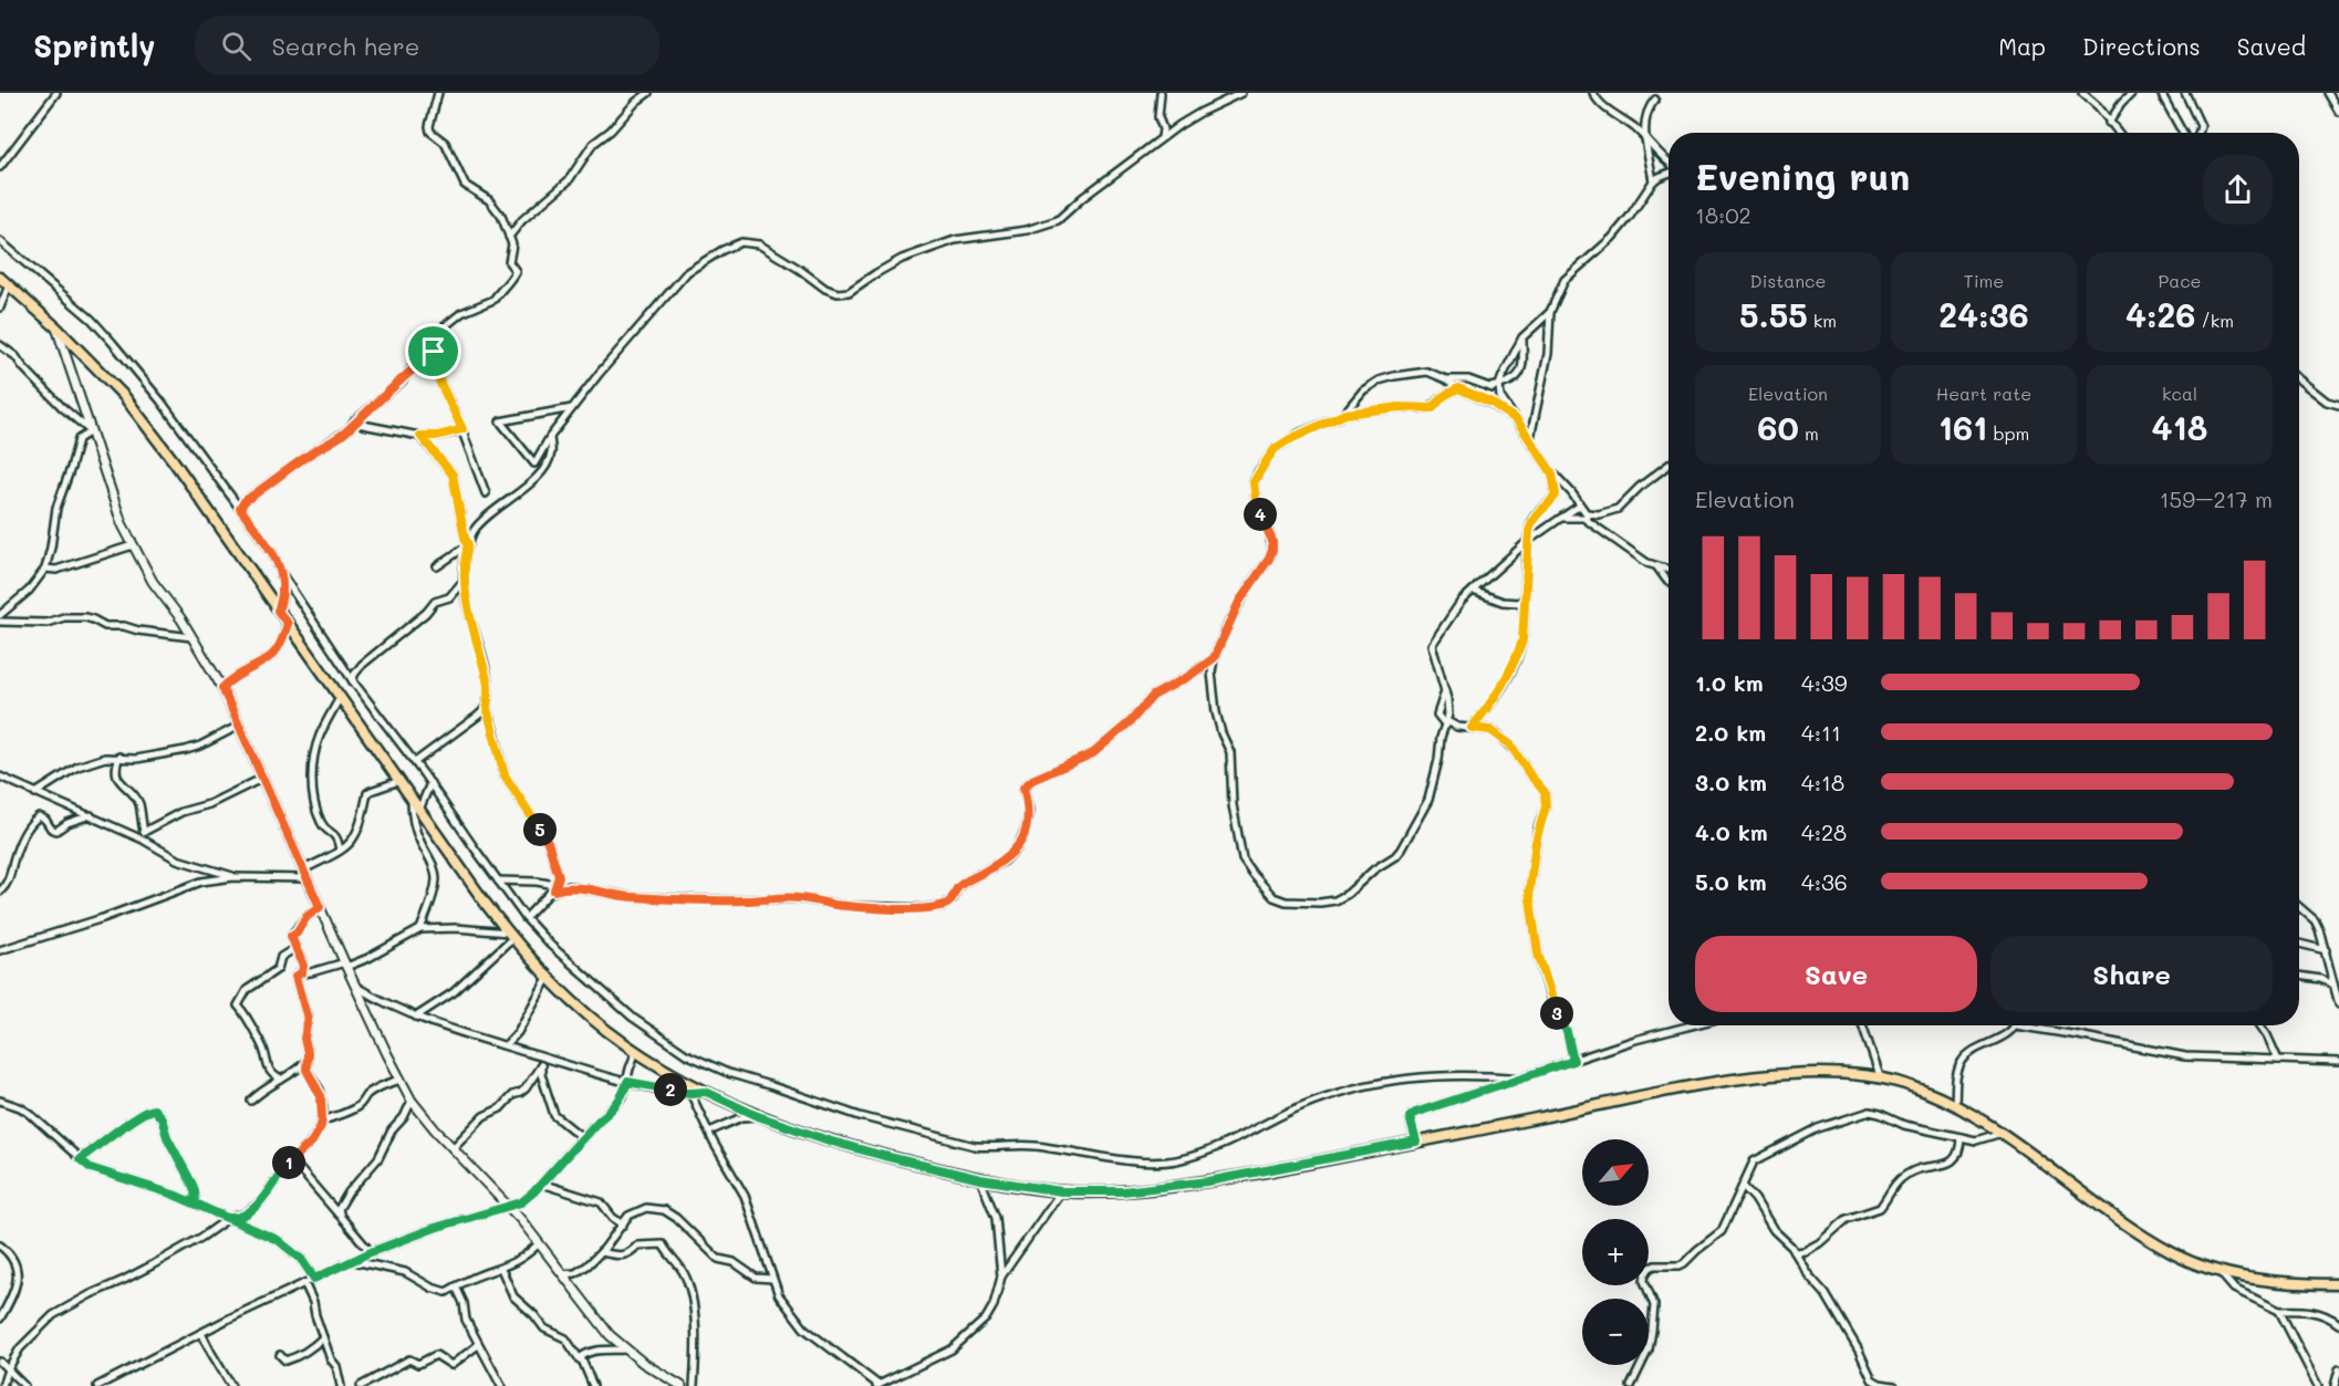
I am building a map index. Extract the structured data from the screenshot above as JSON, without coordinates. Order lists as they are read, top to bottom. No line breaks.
{"north":"top right","page":{"header":"Sprintly","search":"Search here","nav":["Map","Directions","Saved"],"heading":["Evening run","18:02"],"stats":[["Distance","5.55 km"],["Time","24:36"],["Pace","4:26 /km"],["Elevation","60 m"],["Heart rate","161 bpm"],["kcal","418"]],"chart":["Elevation","159–217 m"],"pins":["4","5","3","2","1"],"list":[{"name":"1.0 km","note":"4:39"},{"name":"2.0 km","note":"4:11"},{"name":"3.0 km","note":"4:18"},{"name":"4.0 km","note":"4:28"},{"name":"5.0 km","note":"4:36"}],"buttons":["Save","Share"],"map_buttons":["+","−"]}}
